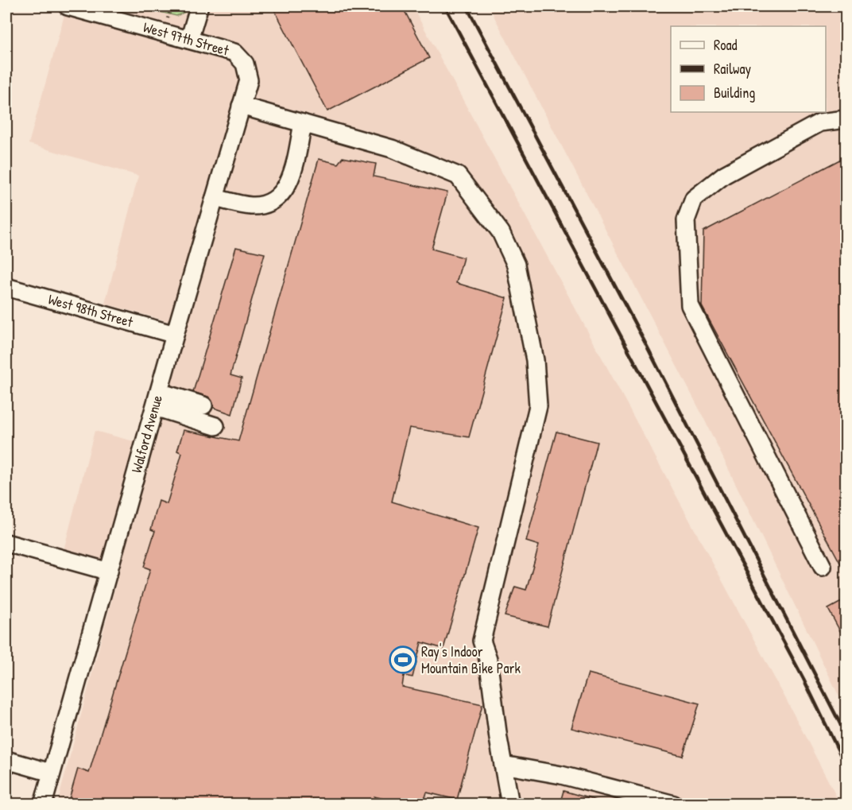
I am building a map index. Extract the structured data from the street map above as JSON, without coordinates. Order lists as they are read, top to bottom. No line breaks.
{"streets":{"street":["West 97th Street","West 98th Street","Walford Avenue"]},"crossings":[["West 97th Street","Walford Avenue"],["West 98th Street","Walford Avenue"]],"places":{"sports":["Ray's Indoor Mountain Bike Park"]},"legend":["Road","Railway","Building"]}
